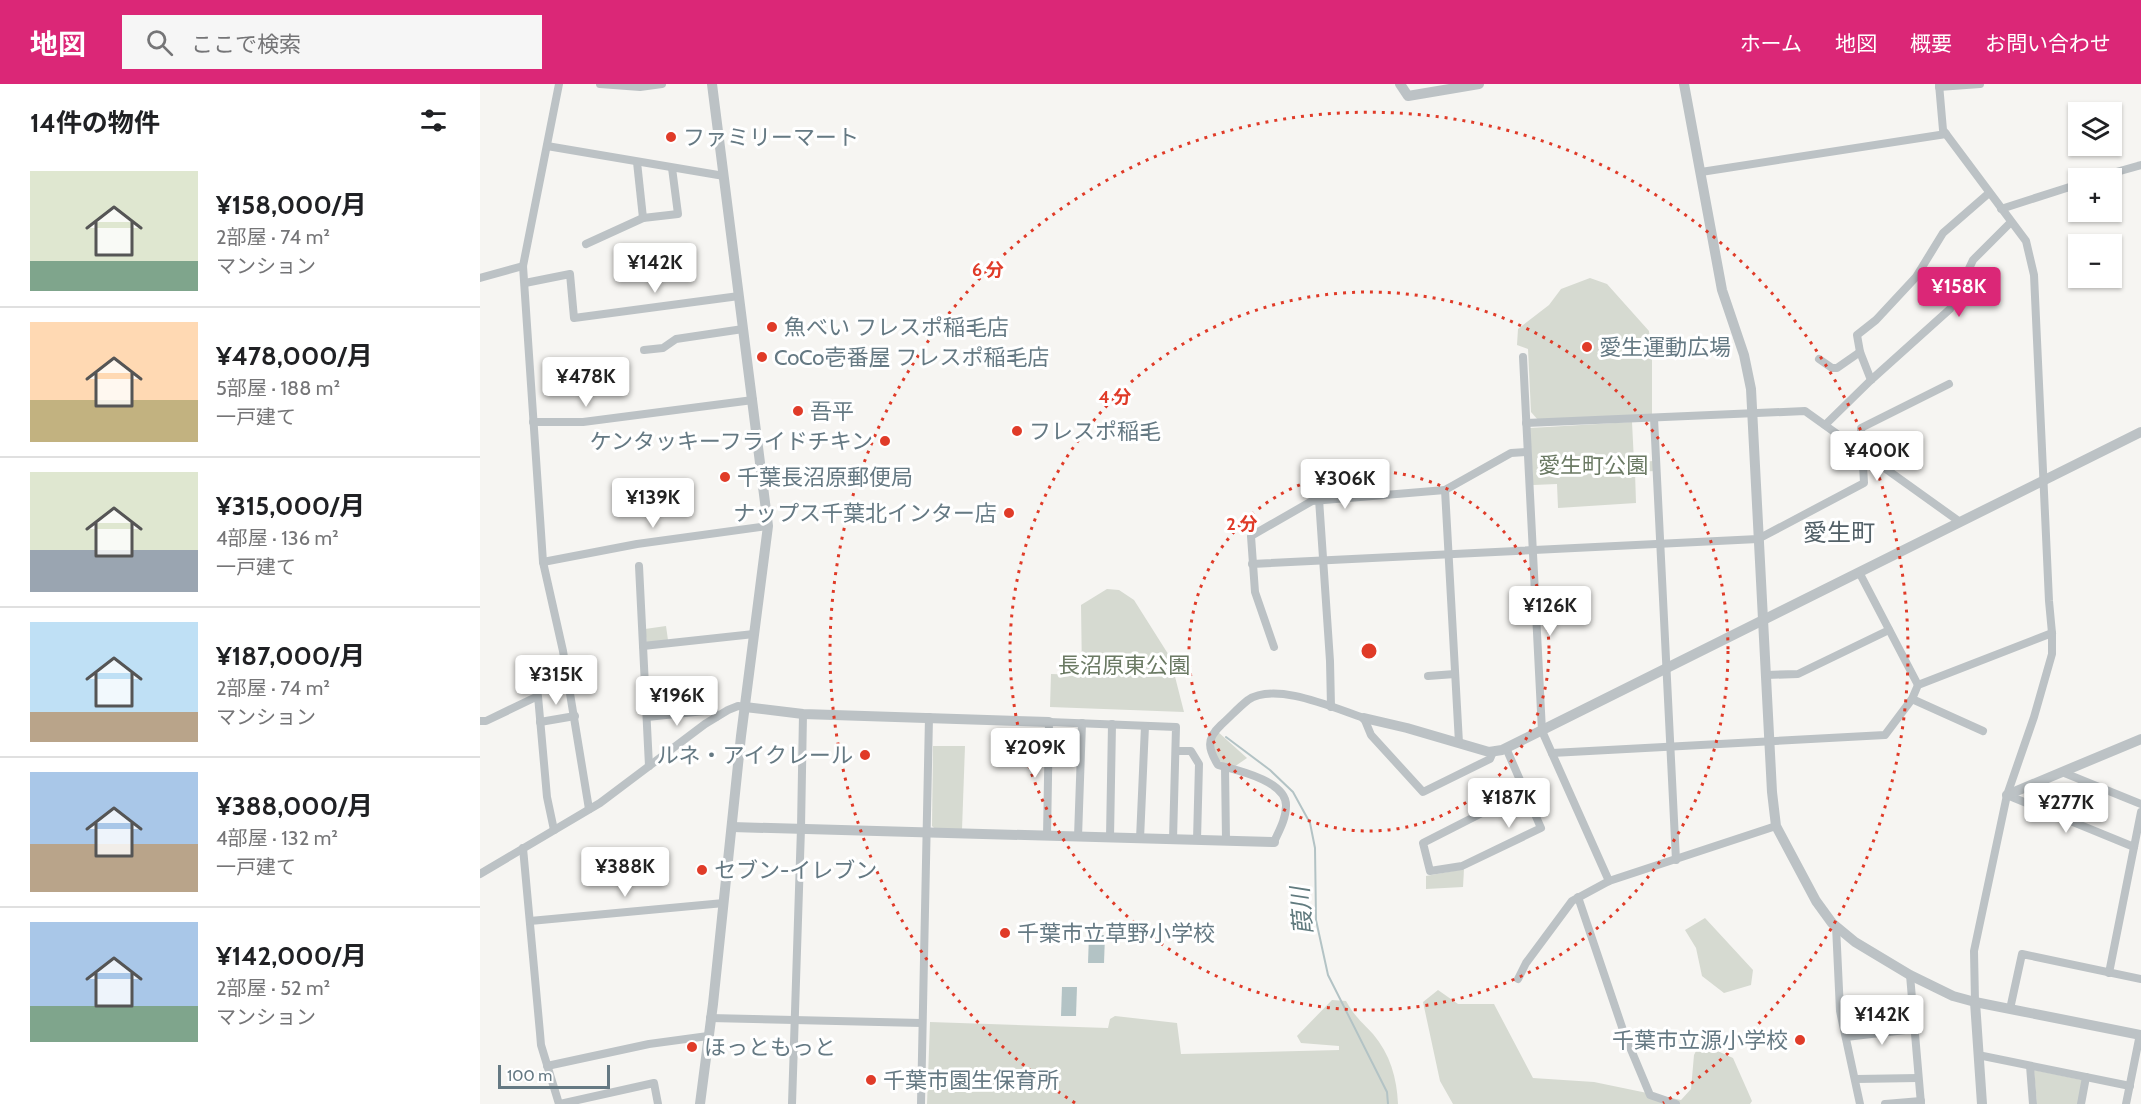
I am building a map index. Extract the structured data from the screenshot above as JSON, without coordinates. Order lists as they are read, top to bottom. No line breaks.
{"districts":["愛生町"],"water":["葭川"],"parks":["愛生町公園","長沼原東公園"],"places":["ファミリーマート","魚べい フレスポ稲毛店","愛生運動広場","CoCo壱番屋 フレスポ稲毛店","吾平","フレスポ稲毛","ケンタッキーフライドチキン","千葉長沼原郵便局","ナップス千葉北インター店","ルネ・アイクレール","セブン-イレブン","千葉市立草野小学校","千葉市立源小学校","ほっともっと","千葉市園生保育所"],"scale_bar":"100 m","page":{"header":"地図","search":"ここで検索","nav":["ホーム","地図","概要","お問い合わせ"],"heading":"14件の物件","map_buttons":["+","−"],"list":[{"name":"¥158,000/月","note":"2部屋 · 74 m² · マンション"},{"name":"¥478,000/月","note":"5部屋 · 188 m² · 一戸建て"},{"name":"¥315,000/月","note":"4部屋 · 136 m² · 一戸建て"},{"name":"¥187,000/月","note":"2部屋 · 74 m² · マンション"},{"name":"¥388,000/月","note":"4部屋 · 132 m² · 一戸建て"},{"name":"¥142,000/月","note":"2部屋 · 52 m² · マンション"}],"price":["¥142K","¥158K","¥478K","¥400K","¥306K","¥139K","¥126K","¥315K","¥196K","¥209K","¥187K","¥277K","¥388K","¥142K"],"scale":"100 m"},"rings":["6 分","4 分","2 分"]}
